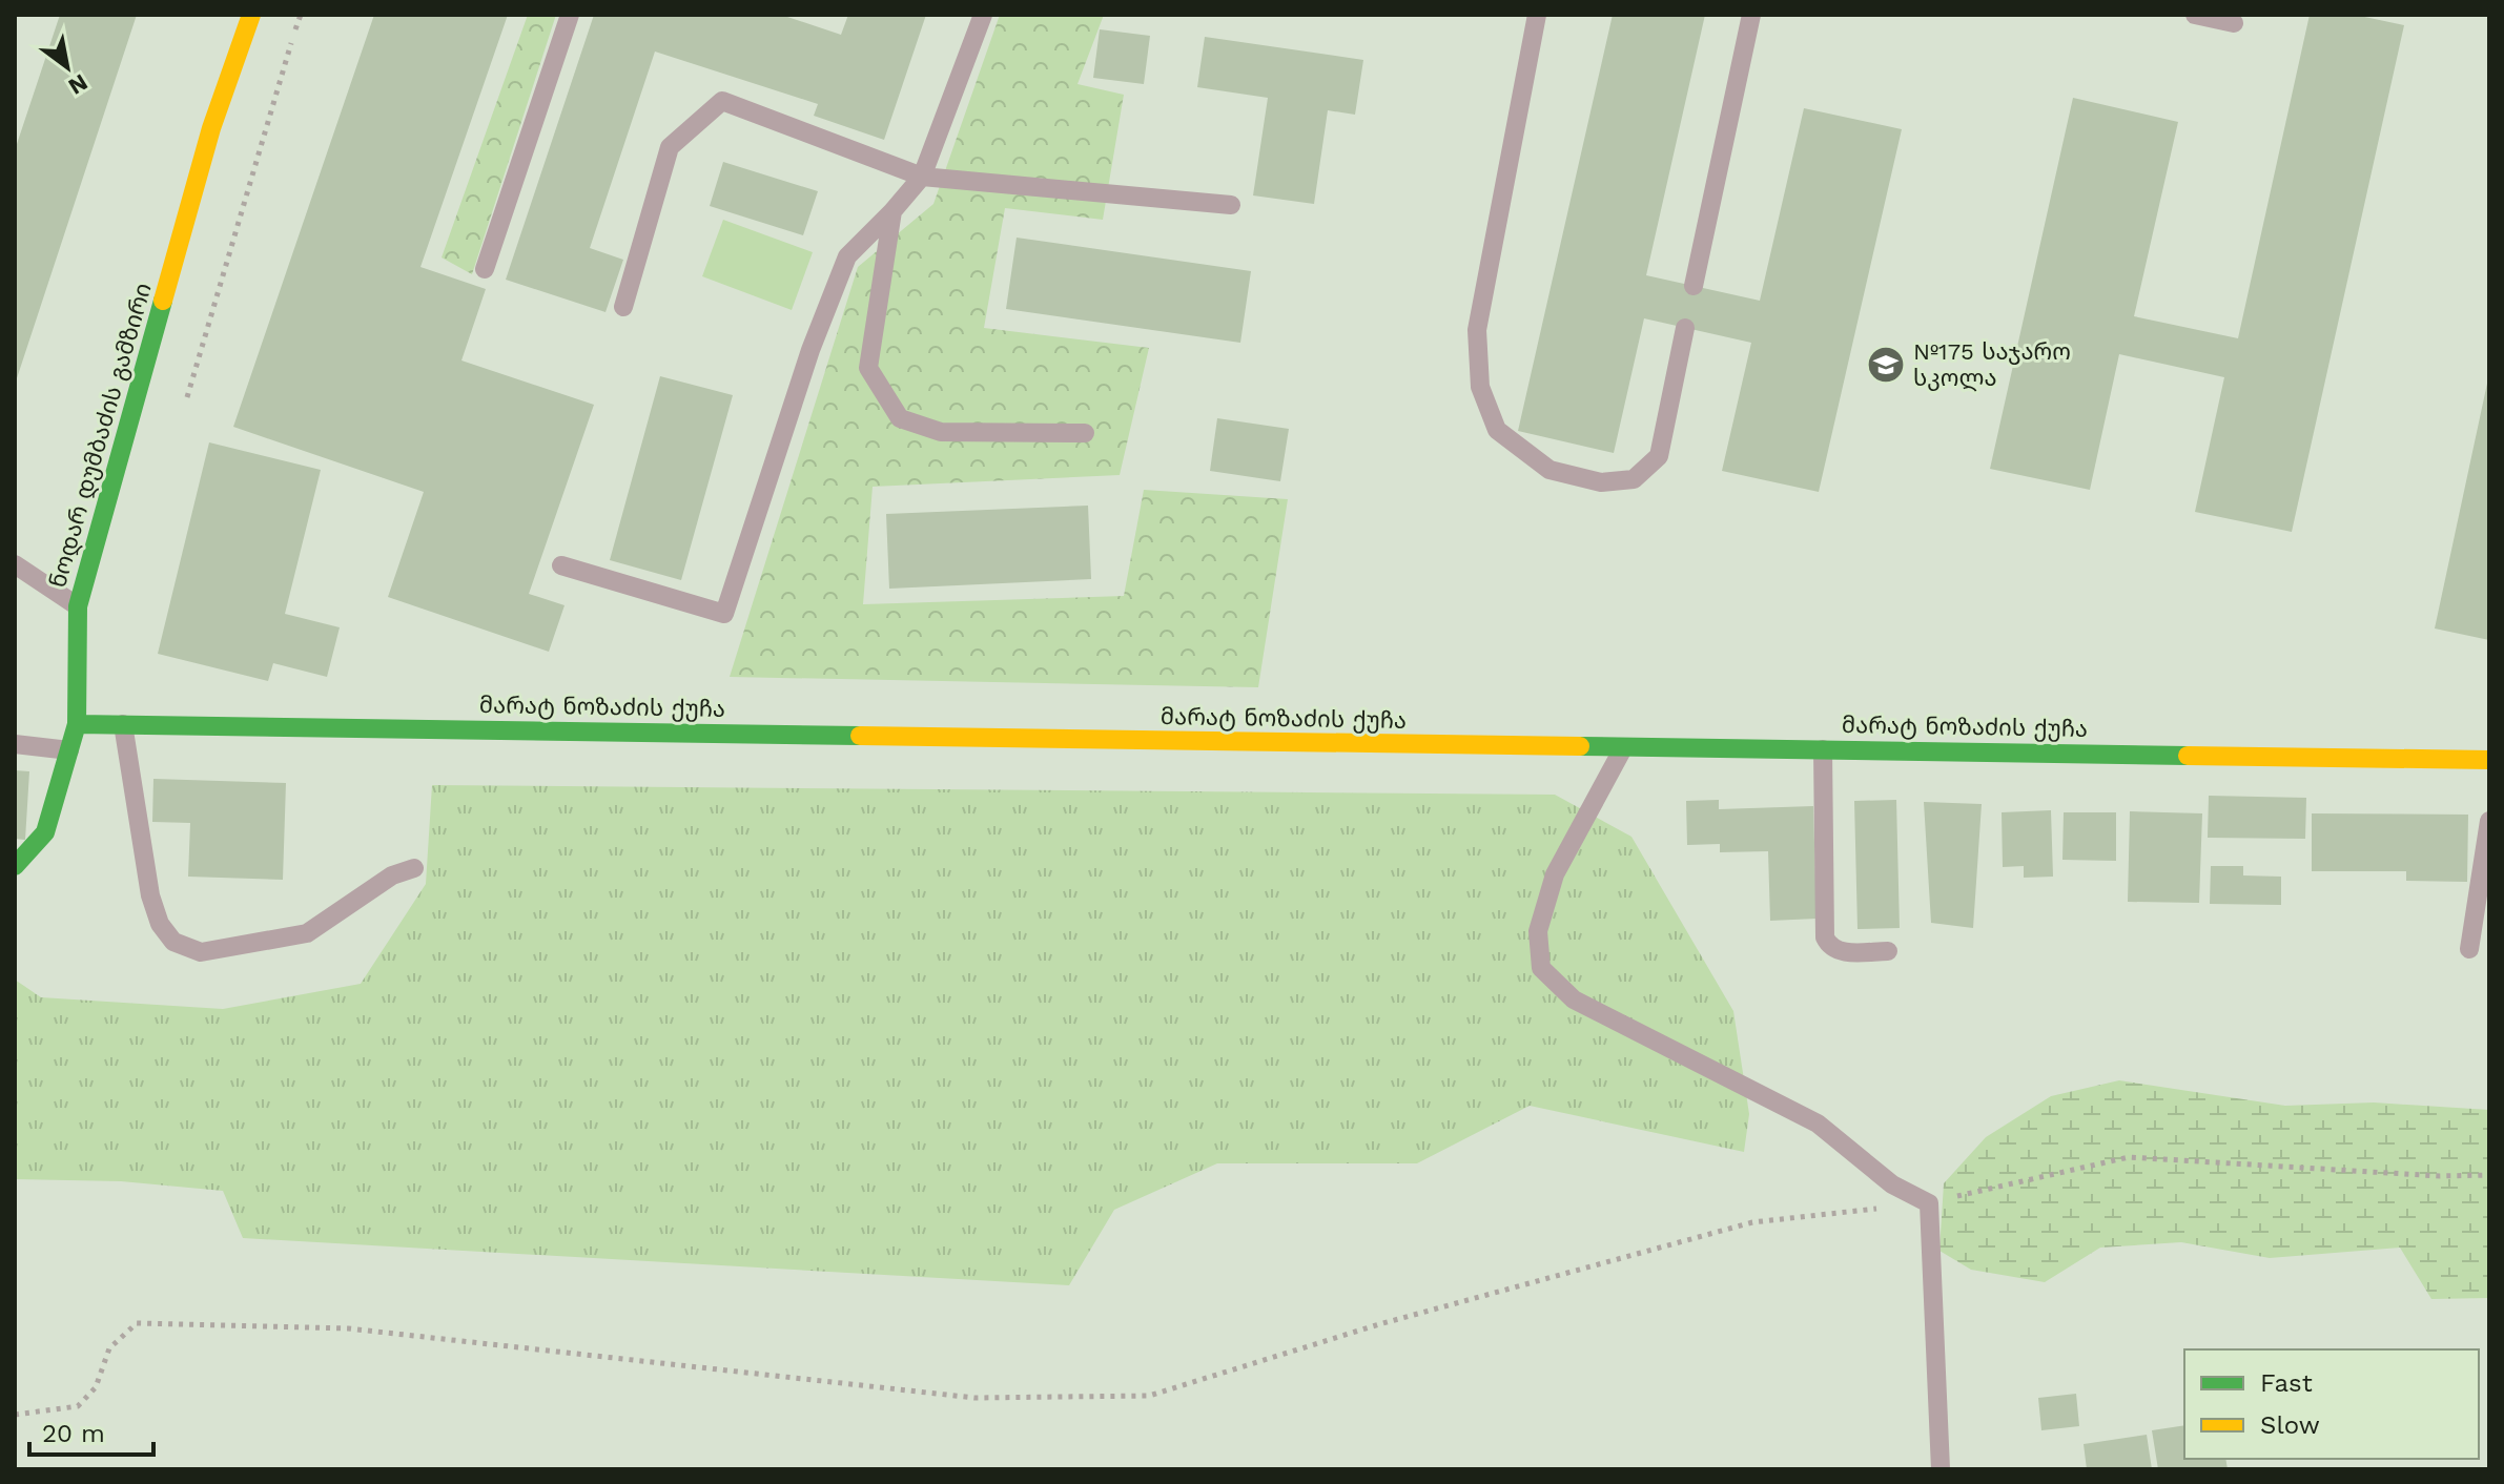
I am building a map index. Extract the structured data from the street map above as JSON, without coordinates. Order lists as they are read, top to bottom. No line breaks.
{"streets":{"street":["ნოდარ დუმბაძის გამზირი","მარატ ნოზაძის ქუჩა"]},"crossings":[["ნოდარ დუმბაძის გამზირი","მარატ ნოზაძის ქუჩა"]],"places":{"school or university":["№175 საჯარო სკოლა"]},"legend":["Fast","Slow"],"scale_bar":"20 m","north":"bottom right"}
